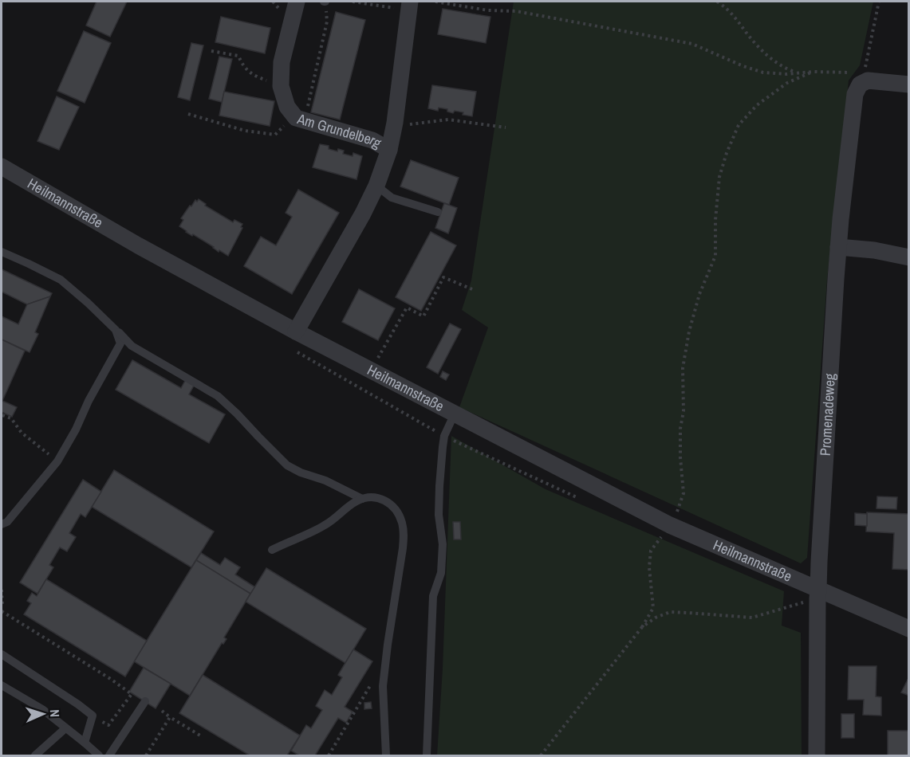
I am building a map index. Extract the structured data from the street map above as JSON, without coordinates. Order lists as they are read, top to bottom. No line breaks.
{"streets":{"street":["Am Grundelberg","Heilmannstraße","Promenadeweg"]},"crossings":[["Am Grundelberg","Heilmannstraße"],["Heilmannstraße","Promenadeweg"]],"north":"right"}
